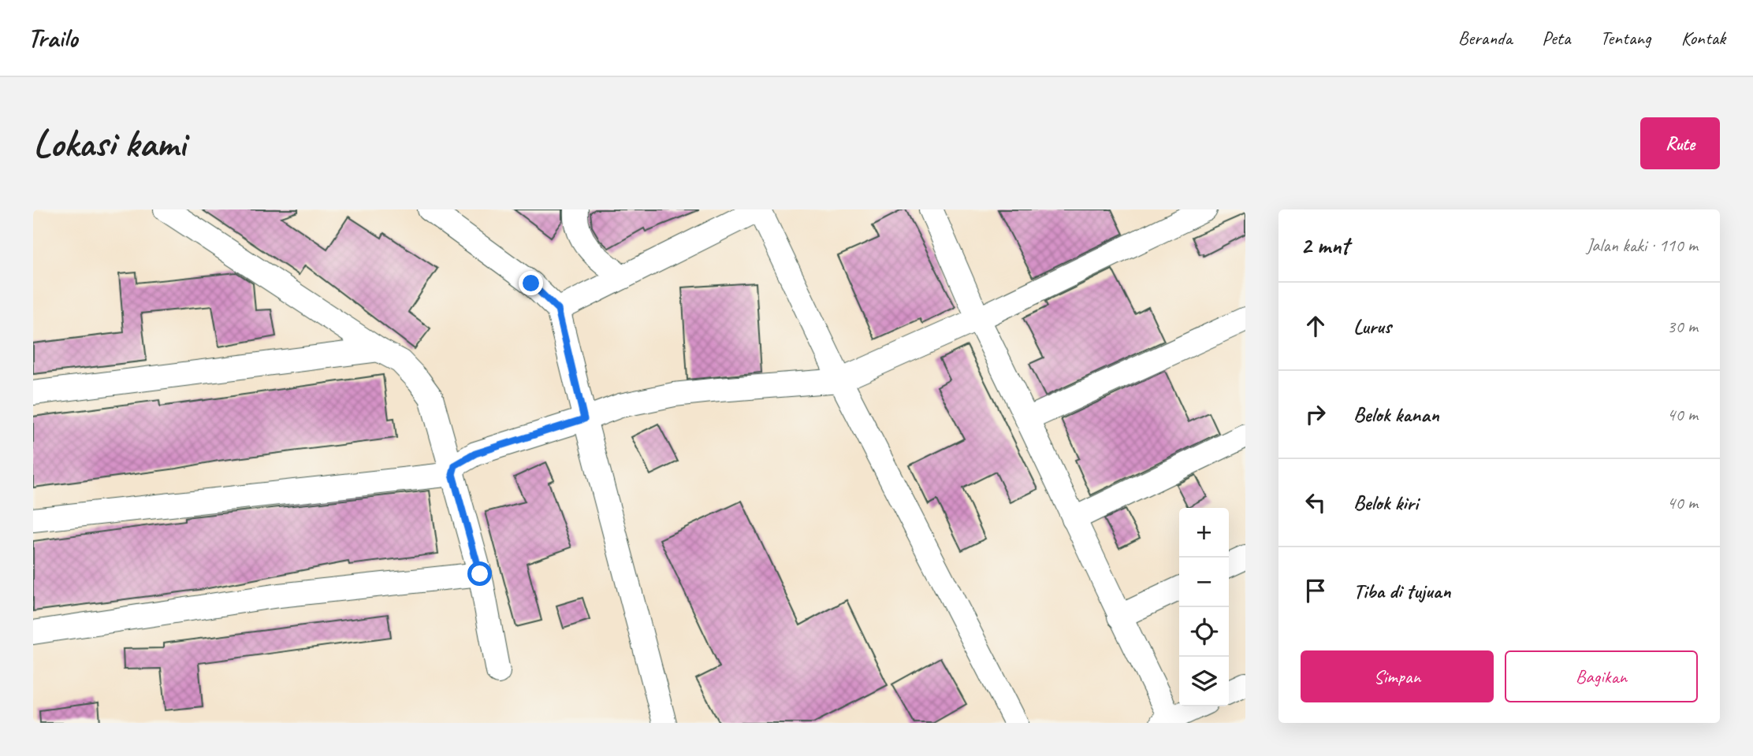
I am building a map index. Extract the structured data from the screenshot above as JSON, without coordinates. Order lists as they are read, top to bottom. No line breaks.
{"page":{"header":"Trailo","nav":["Beranda","Peta","Tentang","Kontak"],"buttons":["Rute",["Simpan","Bagikan"]],"title":"Lokasi kami","heading":["2 mnt","Jalan kaki · 110 m"],"list":[["Lurus","30 m"],["Belok kanan","40 m"],["Belok kiri","40 m"],"Tiba di tujuan"],"map_buttons":["+","−"]}}
